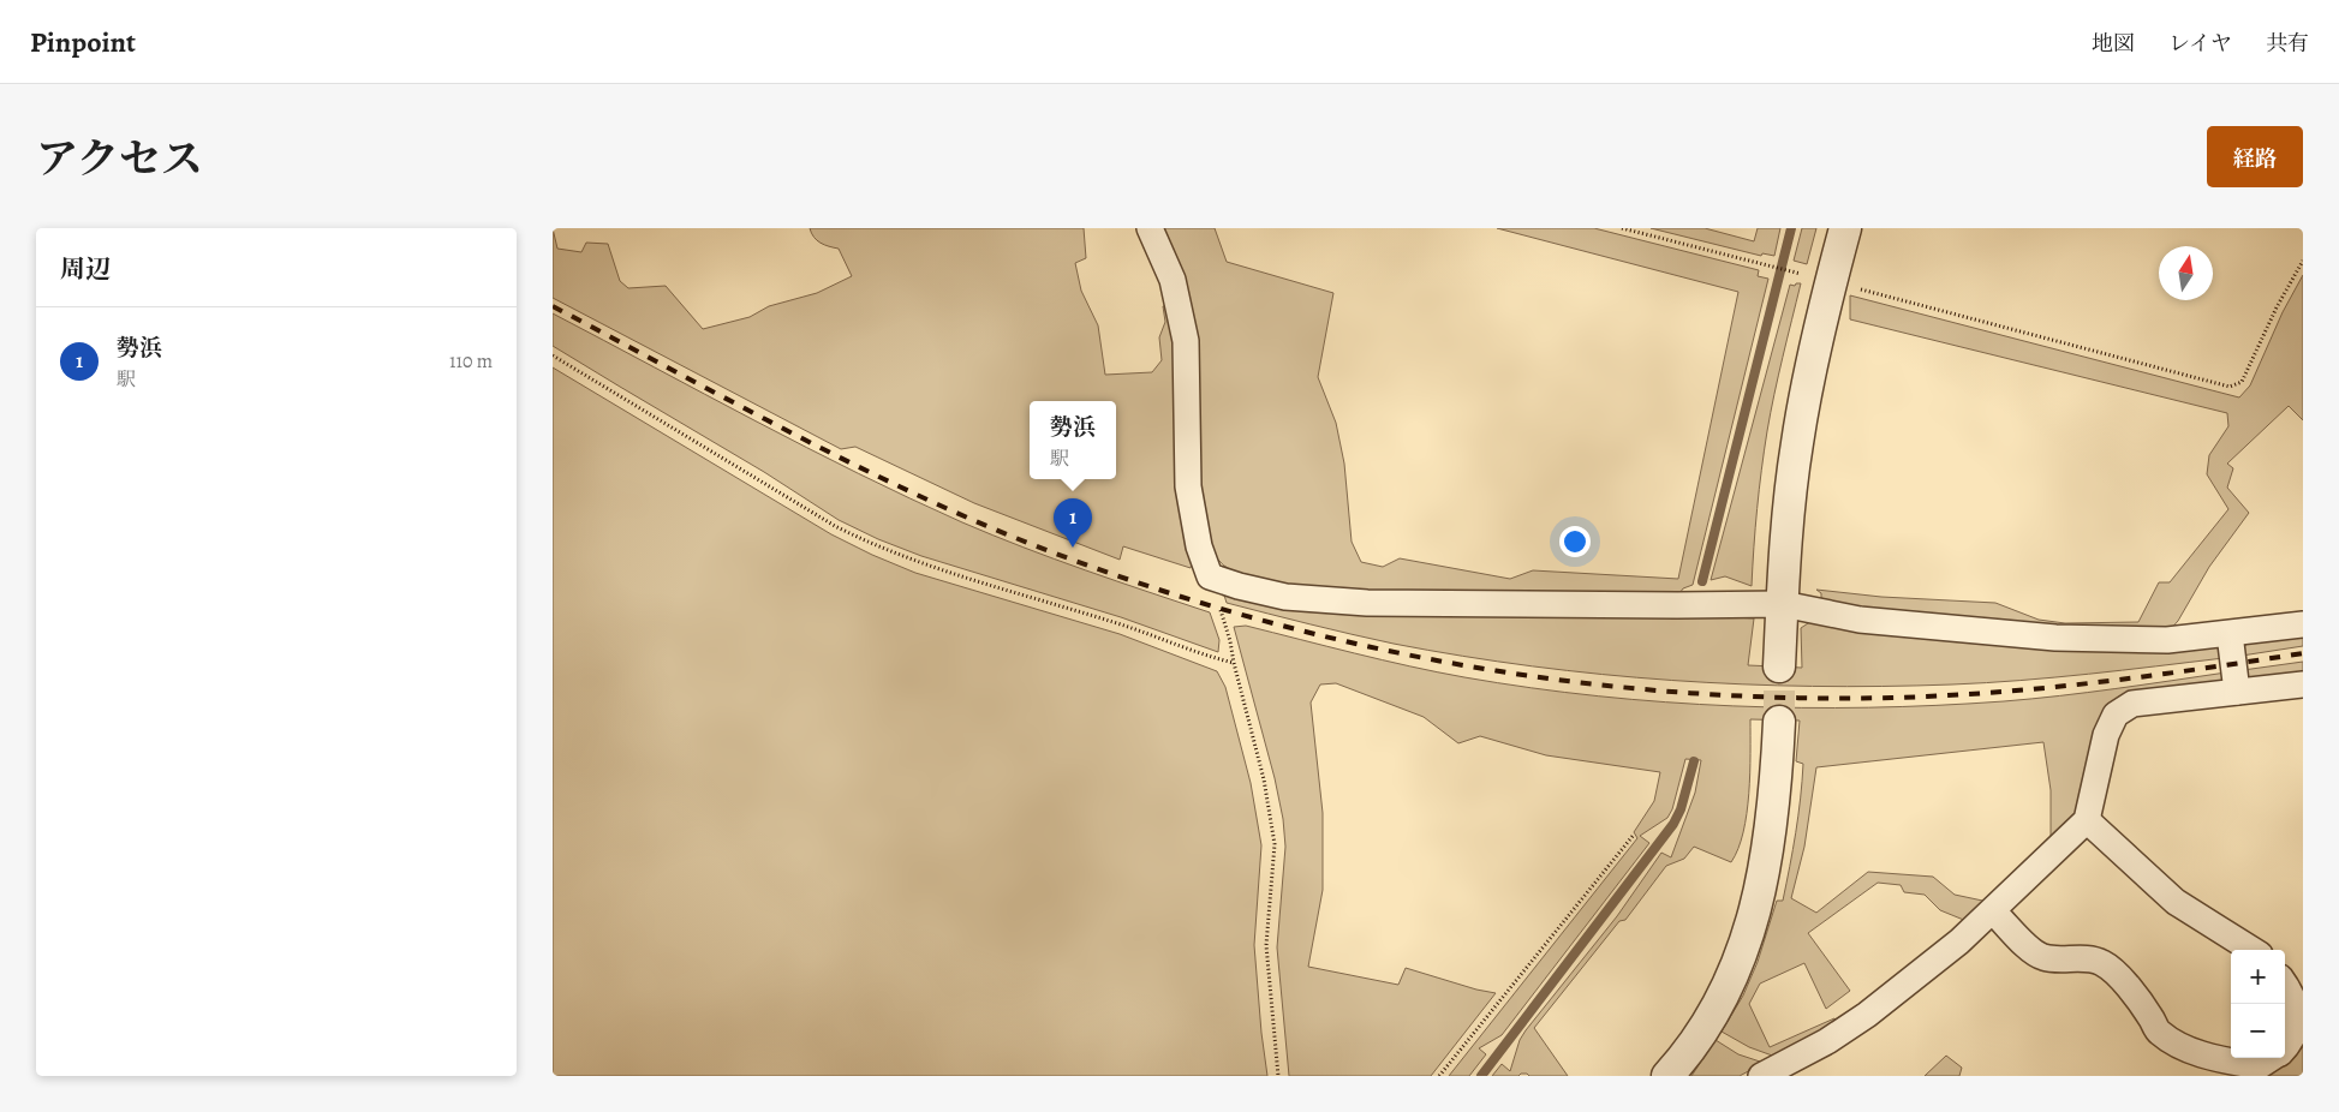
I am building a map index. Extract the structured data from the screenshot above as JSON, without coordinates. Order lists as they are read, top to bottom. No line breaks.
{"north":"top","page":{"header":"Pinpoint","nav":["地図","レイヤ","共有"],"title":"アクセス","buttons":"経路","heading":"周辺","list":[{"mark":"1","name":"勢浜","note":"駅","value":"110 m"}],"popup":["勢浜","駅"],"pins":"1","map_buttons":["+","−"]}}
